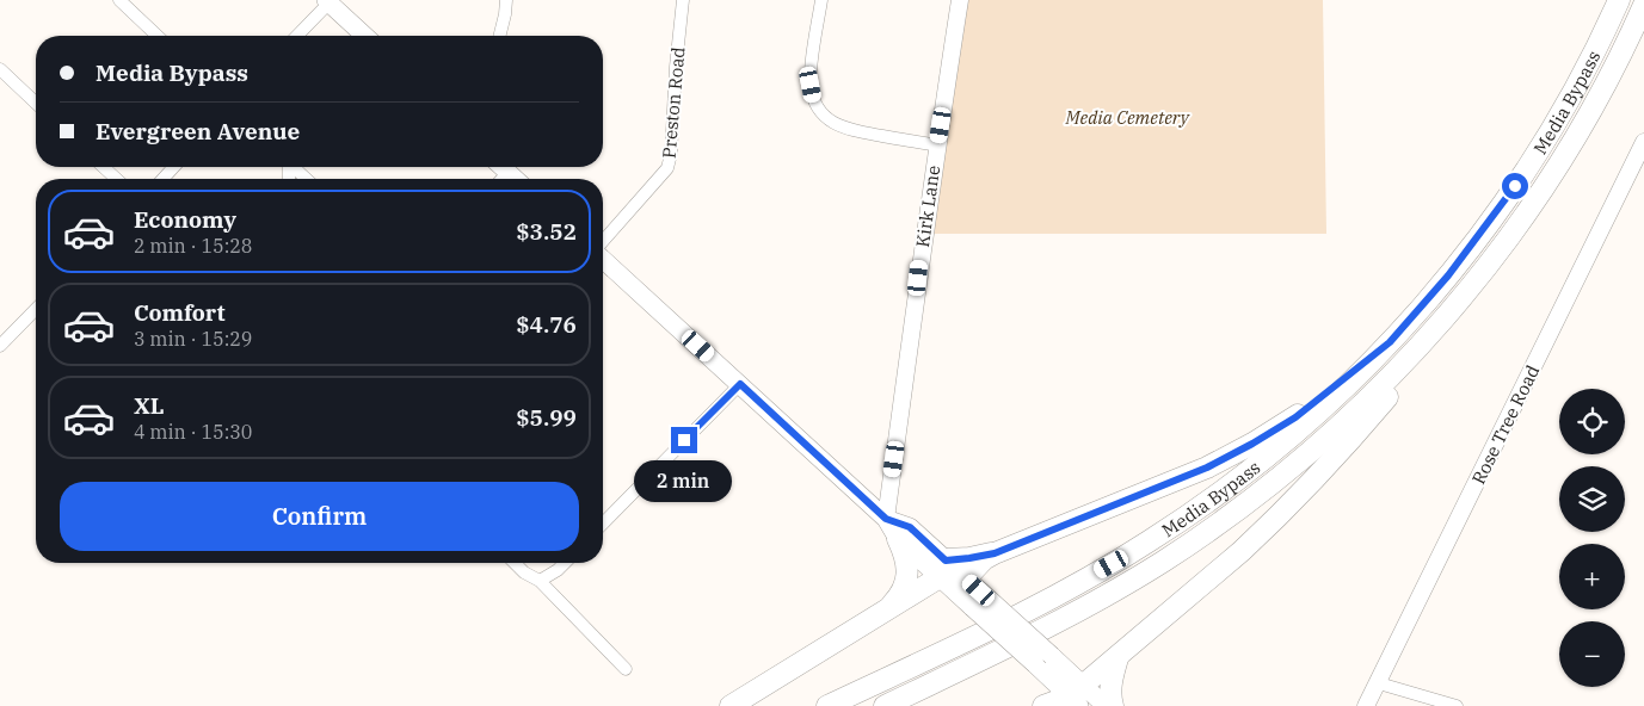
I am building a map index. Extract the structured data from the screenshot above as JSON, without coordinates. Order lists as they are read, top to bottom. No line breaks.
{"streets":{"highway":["Media Bypass"],"street":["Preston Road","Kirk Lane","Rose Tree Road"]},"parks":["Media Cemetery"],"page":{"banner":["Media Bypass","Evergreen Avenue"],"list":[{"name":"Economy","note":"2 min · 15:28","value":"$3.52"},{"name":"Comfort","note":"3 min · 15:29","value":"$4.76"},{"name":"XL","note":"4 min · 15:30","value":"$5.99"}],"map_buttons":["+","−"],"bubble":"2 min","buttons":"Confirm"}}
